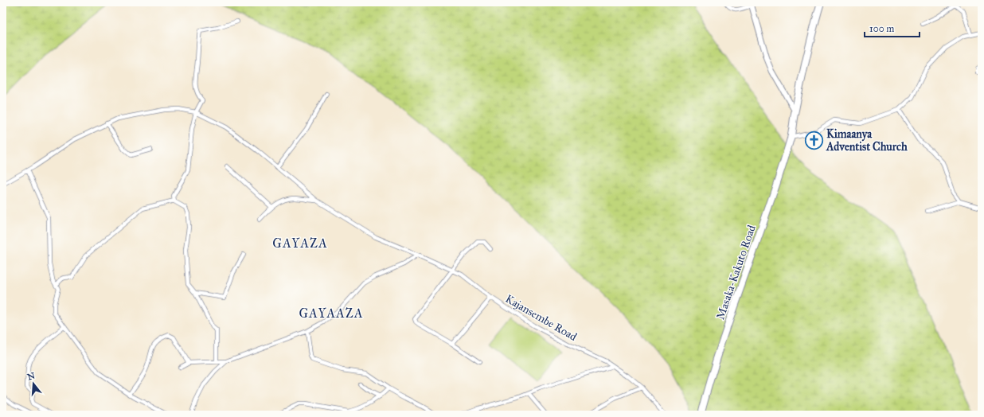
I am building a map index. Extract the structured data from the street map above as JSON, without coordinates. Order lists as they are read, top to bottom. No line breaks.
{"streets":{"highway":["Masaka-Kakuto Road"],"street":["Kajansembe Road"]},"districts":["GAYAZA","GAYAAZA"],"places":{"church":["Kimaanya Adventist Church"]},"scale_bar":"100 m","north":"top"}
